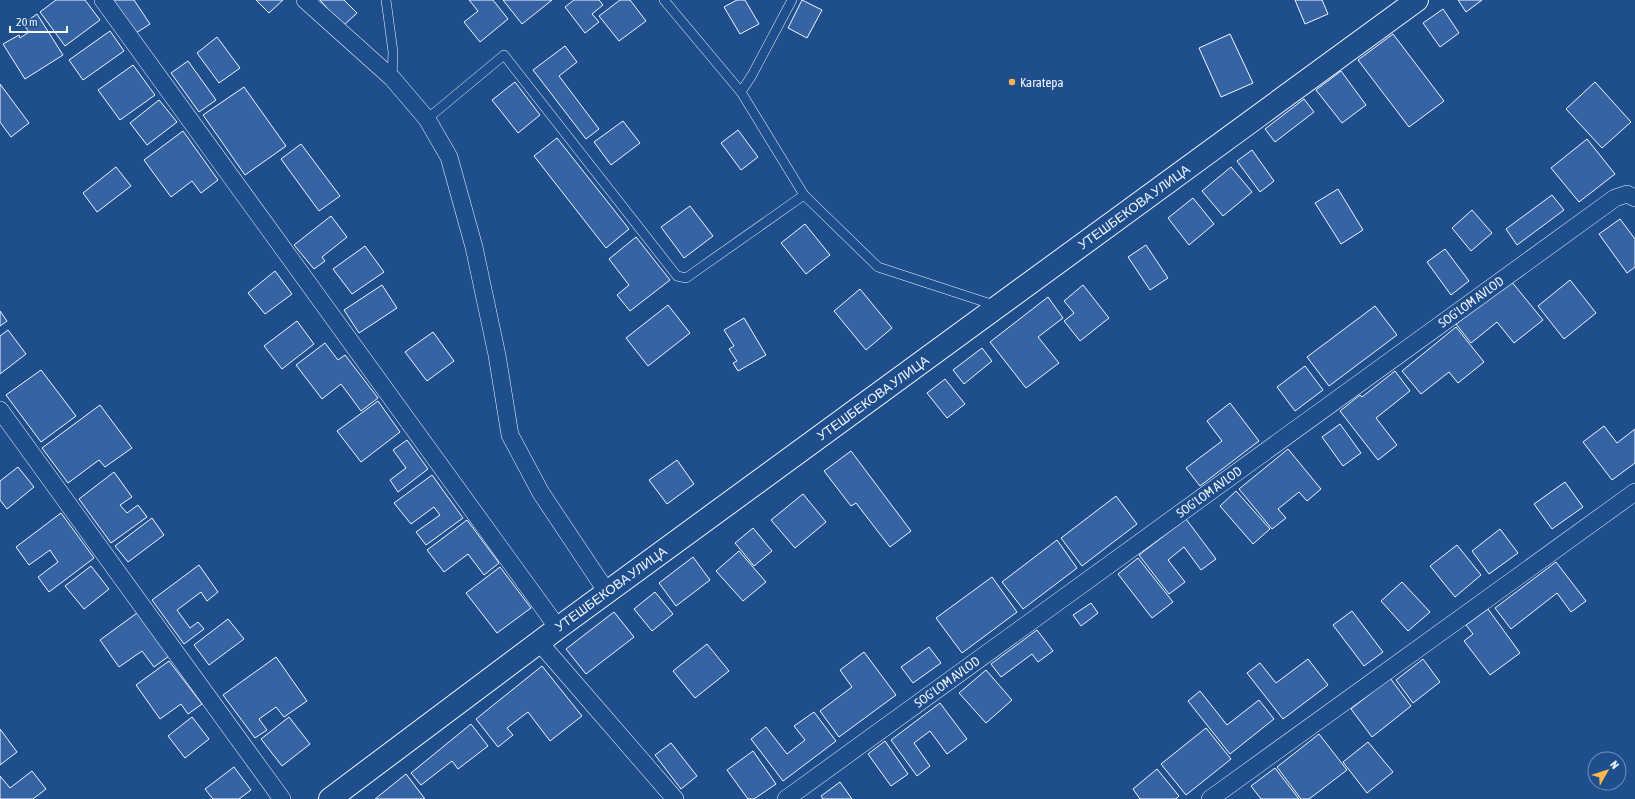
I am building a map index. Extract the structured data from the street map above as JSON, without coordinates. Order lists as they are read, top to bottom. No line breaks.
{"streets":{"main road":["УТЕШБЕКОВА УЛИЦА"],"street":["SOG'LOM AVLOD"]},"places":["Karatepa"],"scale_bar":"20 m","north":"top right"}
